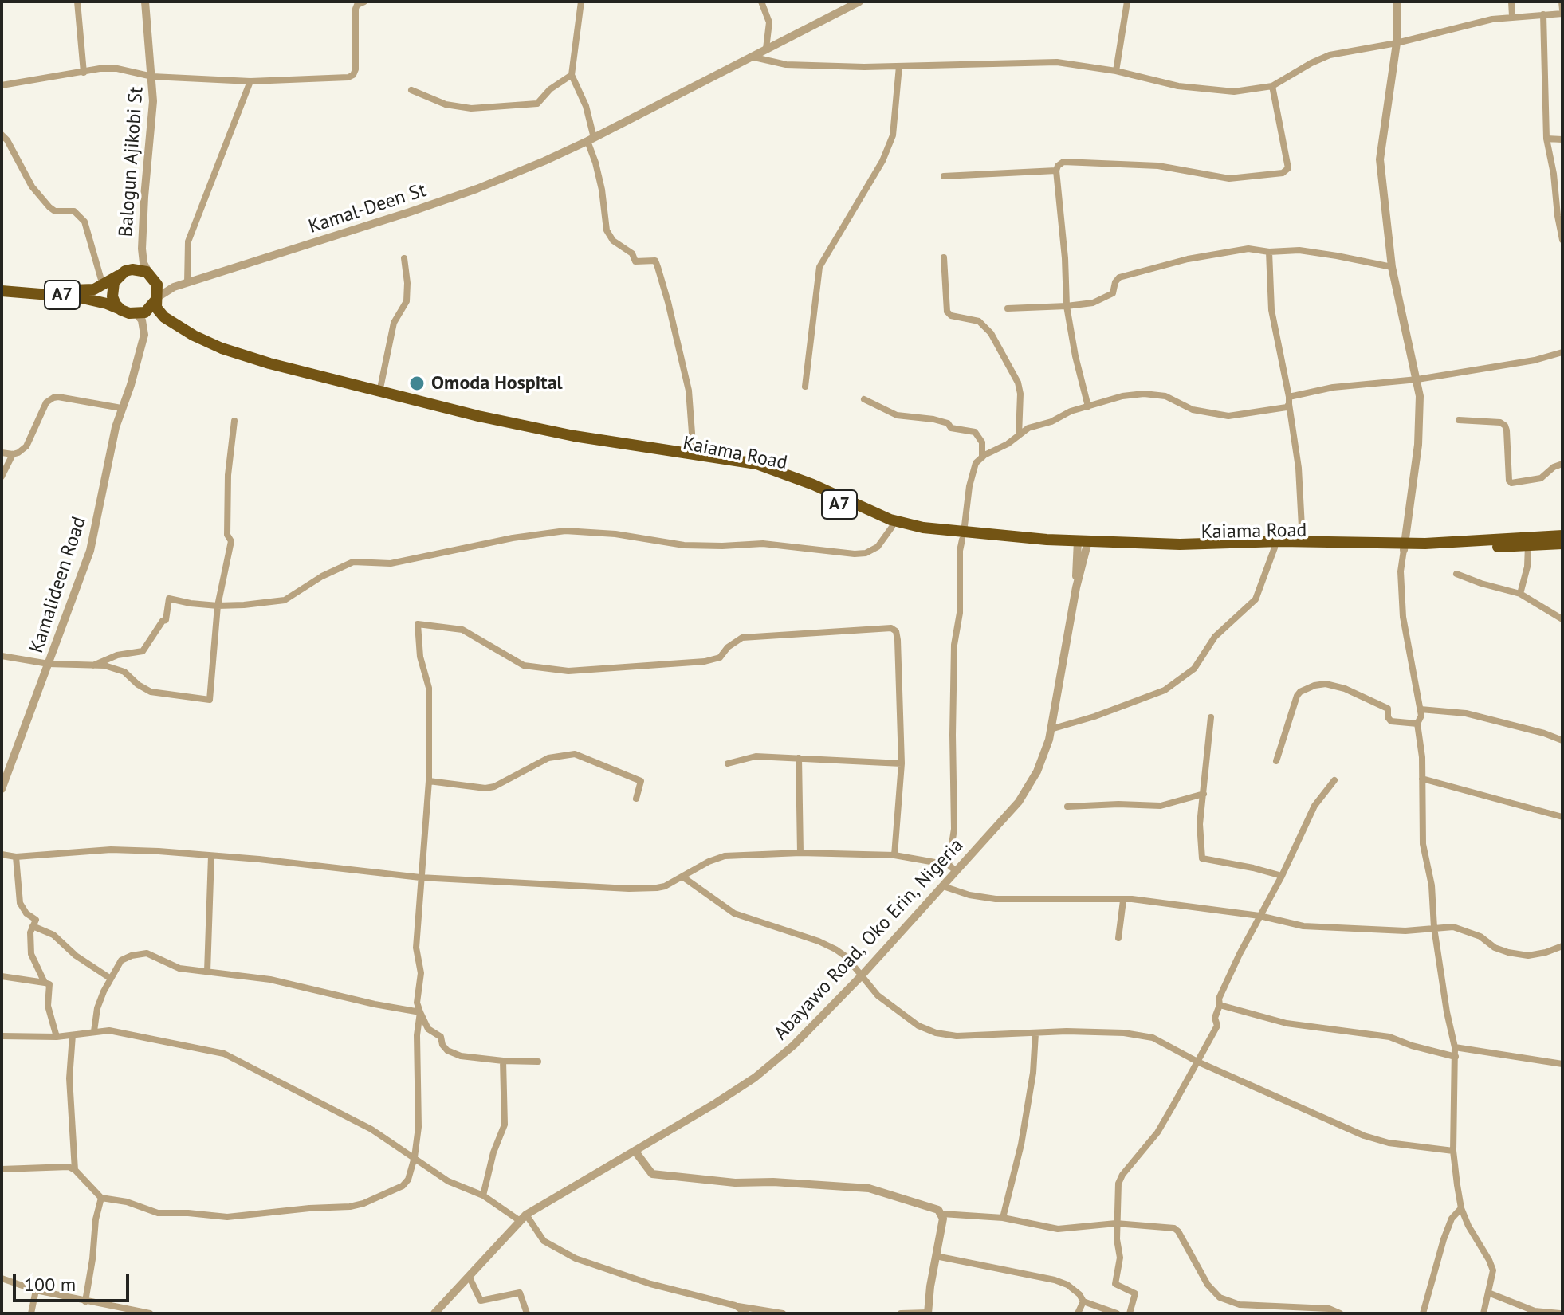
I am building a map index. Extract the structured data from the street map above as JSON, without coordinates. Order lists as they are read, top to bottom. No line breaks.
{"streets":{"highway":["A7","Kaiama Road"],"street":["Balogun Ajikobi St","Kamal-Deen St","Kamalideen Road","Abayawo Road, Oko Erin, Nigeria"]},"crossings":[["Kamal-Deen St","A7"],["Kamal-Deen St","Kaiama Road"],["Kamal-Deen St","Kamalideen Road"],["A7","Kaiama Road"],["A7","Kamalideen Road"],["Kaiama Road","Kamalideen Road"],["Kaiama Road","Abayawo Road, Oko Erin, Nigeria"]],"places":["Omoda Hospital"],"scale_bar":"100 m"}
